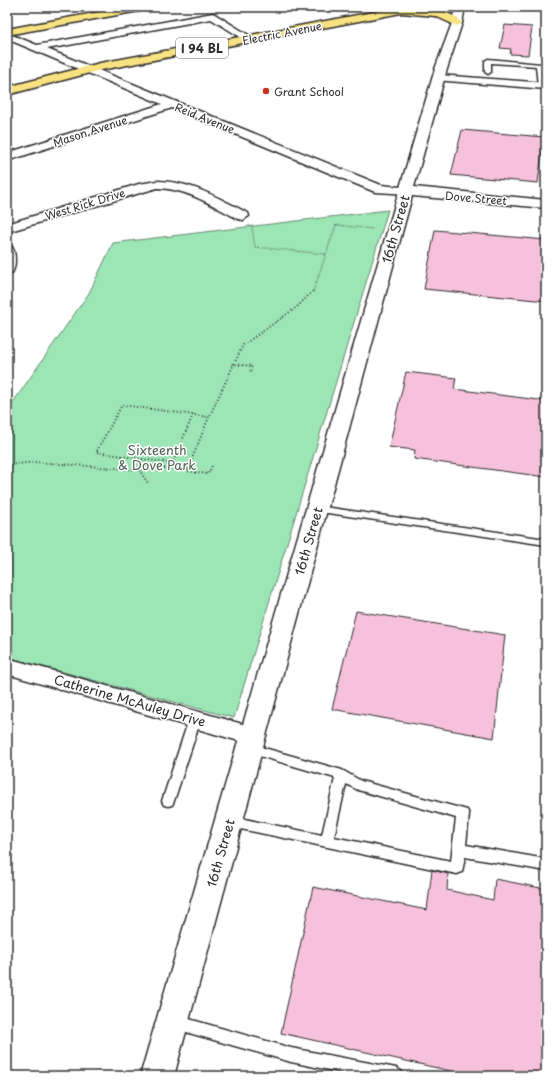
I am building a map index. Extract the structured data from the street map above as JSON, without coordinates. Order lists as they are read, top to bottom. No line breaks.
{"streets":{"main road":["Electric Avenue","I 94 BL"],"street":["Reid Avenue","Mason Avenue","Dove Street","West Rick Drive","16th Street","Catherine McAuley Drive"]},"crossings":[["Electric Avenue","Reid Avenue"],["Reid Avenue","Mason Avenue"],["Reid Avenue","Dove Street"],["Reid Avenue","16th Street"],["Dove Street","16th Street"],["16th Street","Catherine McAuley Drive"]],"parks":["Sixteenth & Dove Park"],"places":["Grant School"]}
